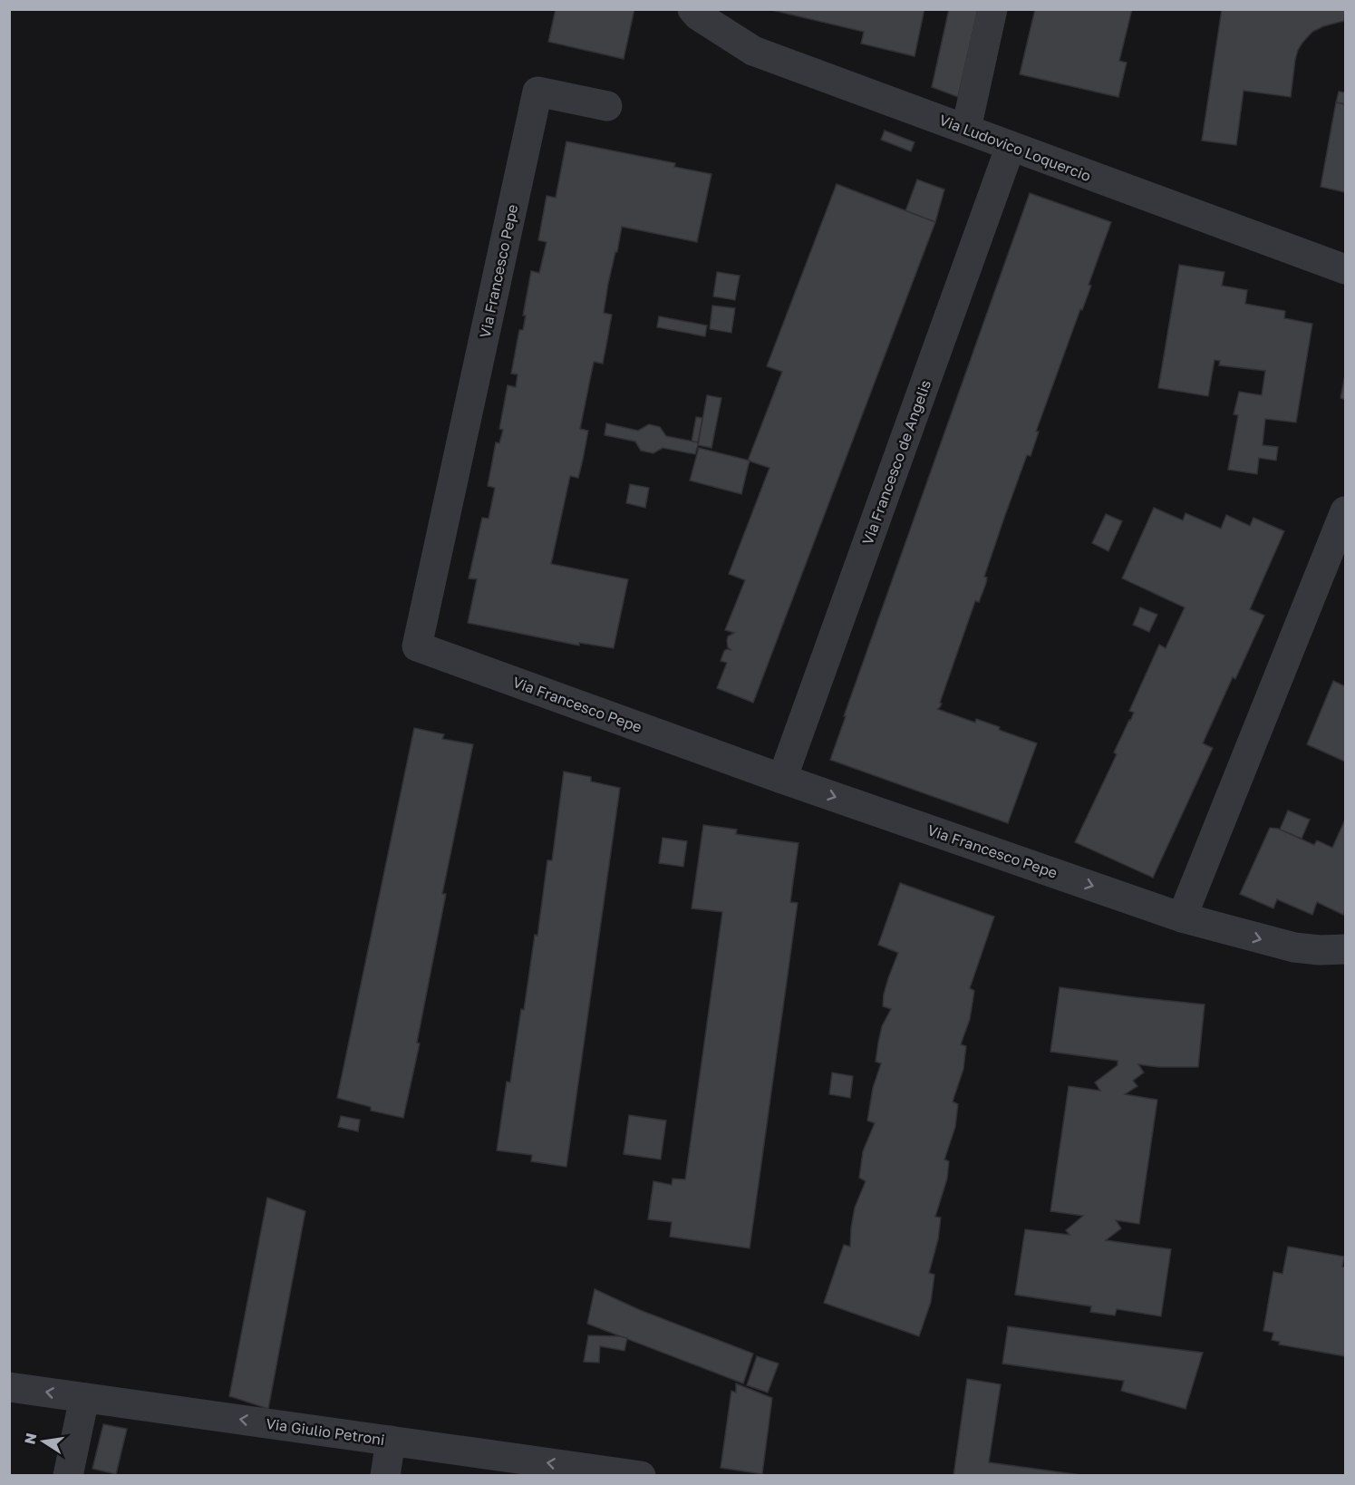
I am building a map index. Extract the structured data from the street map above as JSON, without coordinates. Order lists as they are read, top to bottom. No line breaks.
{"streets":{"street":["Via Ludovico Loquercio","Via Francesco Pepe","Via Francesco de Angelis","Via Giulio Petroni"]},"crossings":[["Via Ludovico Loquercio","Via Francesco de Angelis"],["Via Francesco Pepe","Via Francesco de Angelis"]],"one_way":["Via Francesco Pepe","Via Giulio Petroni"],"north":"left"}
